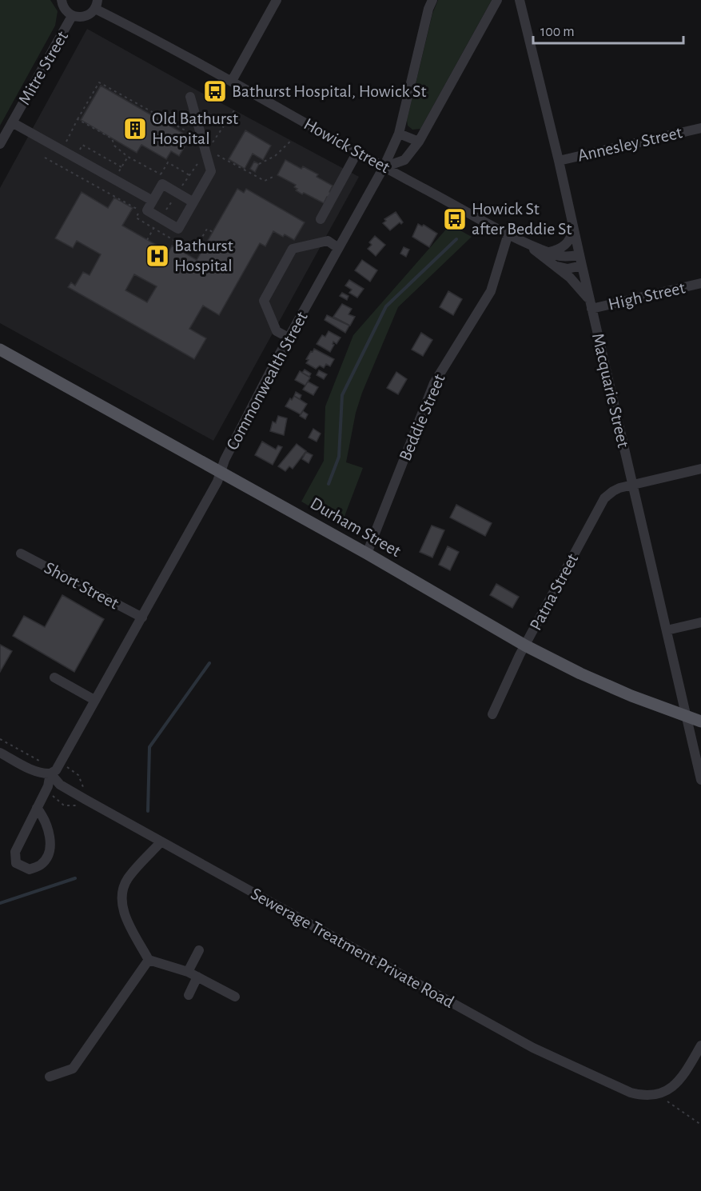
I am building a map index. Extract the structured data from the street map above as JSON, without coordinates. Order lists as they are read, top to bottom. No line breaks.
{"streets":{"main road":["Durham Street"],"street":["Mitre Street","Annesley Street","Howick Street","High Street","Commonwealth Street","Macquarie Street","Beddie Street","Short Street","Patna Street","Sewerage Treatment Private Road"]},"crossings":[["Annesley Street","Macquarie Street"],["Howick Street","High Street"],["Howick Street","Commonwealth Street"],["Howick Street","Macquarie Street"],["Howick Street","Beddie Street"],["High Street","Macquarie Street"],["Commonwealth Street","Durham Street"],["Commonwealth Street","Short Street"],["Commonwealth Street","Sewerage Treatment Private Road"],["Macquarie Street","Durham Street"],["Macquarie Street","Patna Street"],["Beddie Street","Durham Street"],["Durham Street","Patna Street"]],"places":{"bus stop":["Bathurst Hospital, Howick St","Howick St after Beddie St"],"building":["Old Bathurst Hospital"],"hospital":["Bathurst Hospital"]},"scale_bar":"100 m"}
